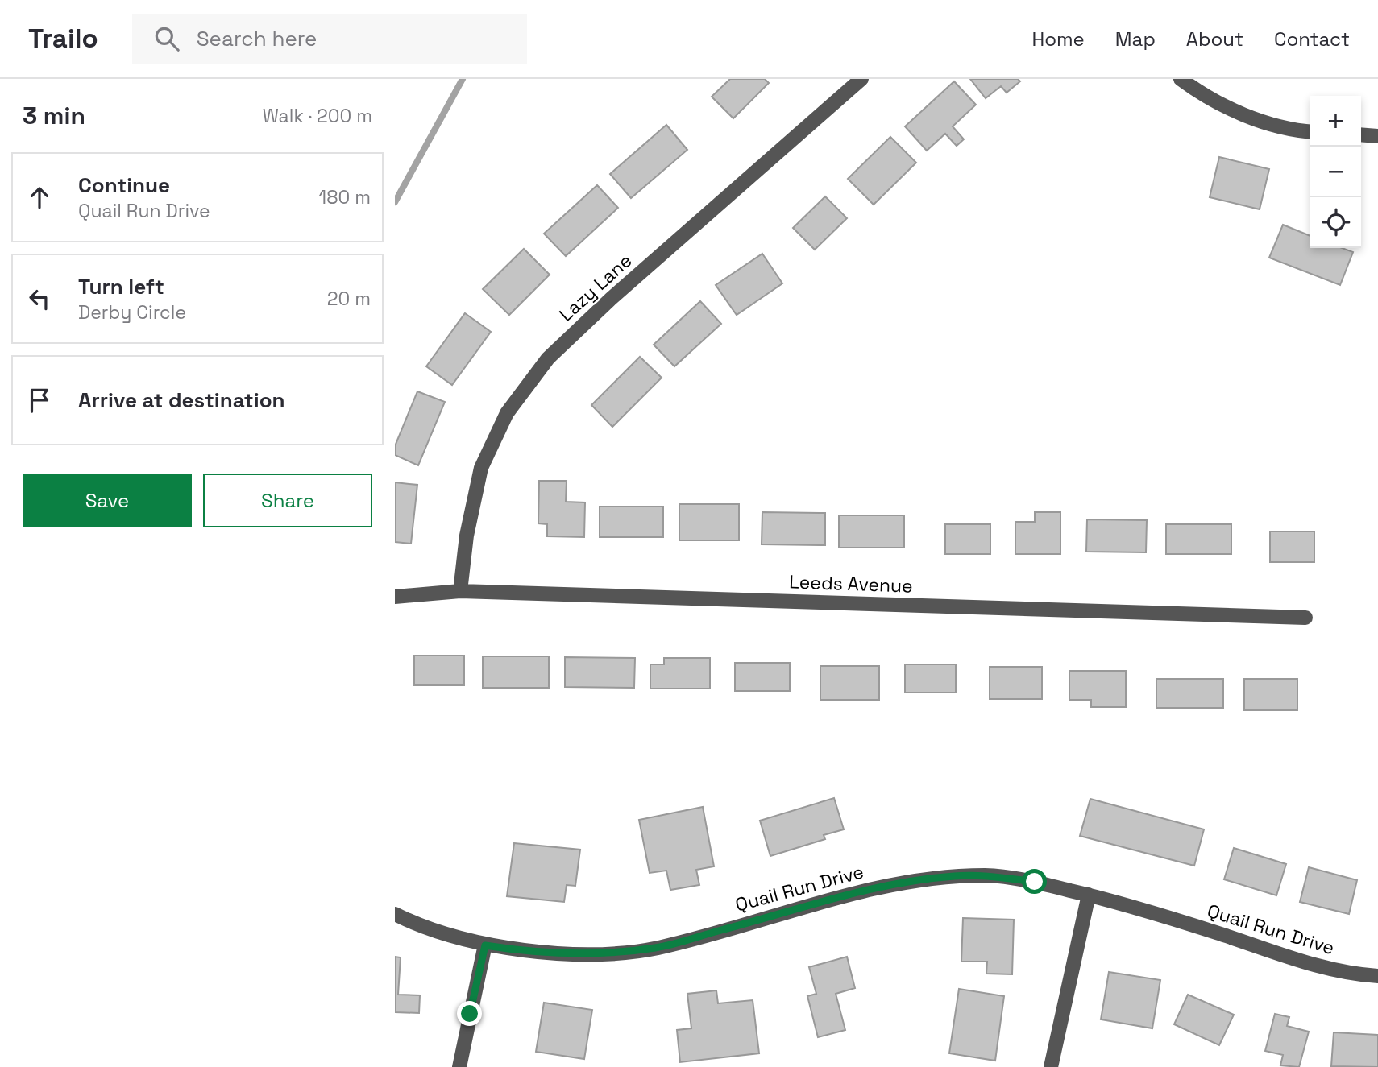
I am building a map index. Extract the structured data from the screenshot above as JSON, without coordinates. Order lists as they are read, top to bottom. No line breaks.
{"streets":{"street":["Lazy Lane","Leeds Avenue","Quail Run Drive"]},"crossings":[["Lazy Lane","Leeds Avenue"]],"page":{"header":"Trailo","search":"Search here","nav":["Home","Map","About","Contact"],"heading":["3 min","Walk · 200 m"],"map_buttons":["+","−"],"list":[["Continue","Quail Run Drive","180 m"],["Turn left","Derby Circle","20 m"],"Arrive at destination"],"buttons":["Save","Share"]}}
